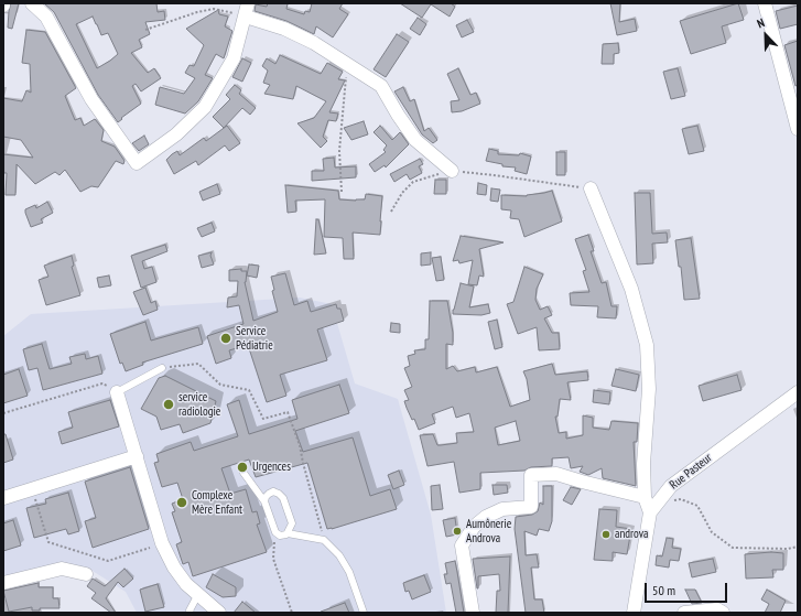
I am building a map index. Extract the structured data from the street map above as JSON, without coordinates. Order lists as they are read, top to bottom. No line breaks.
{"streets":{"street":["Rue Pasteur"]},"places":["Service Pédiatrie","service radiologie","Urgences","Complexe Mère Enfant","Aumônerie Androva","androva"],"scale_bar":"50 m","north":"top left"}
